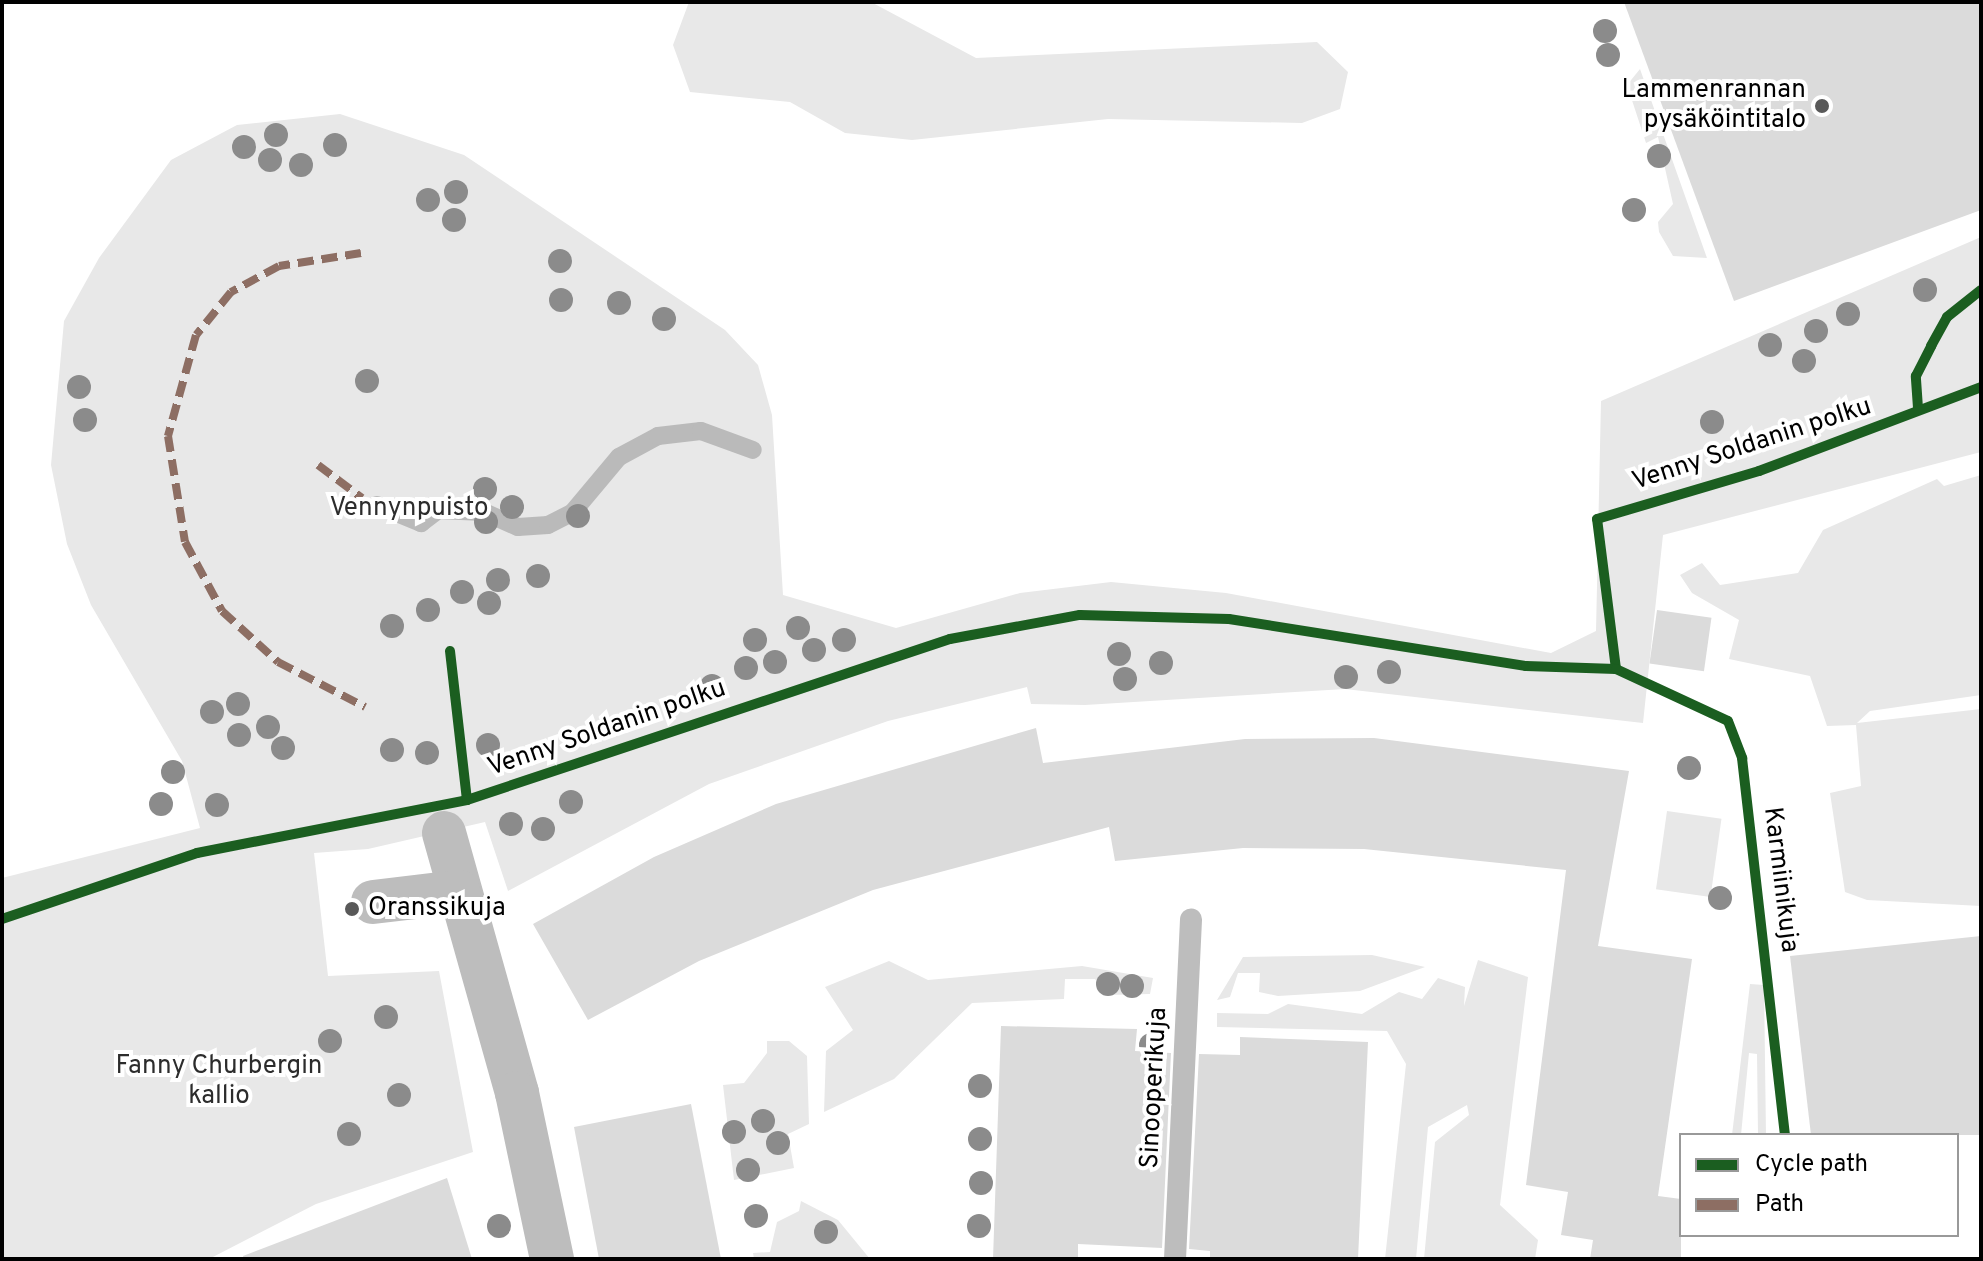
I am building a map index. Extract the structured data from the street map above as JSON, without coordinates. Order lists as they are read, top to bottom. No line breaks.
{"streets":{"lane":["Sinooperikuja"],"cycle path":["Venny Soldanin polku"]},"parks":["Vennynpuisto","Fanny Churbergin kallio"],"places":["Lammenrannan pysäköintitalo","Oranssikuja"],"legend":["Cycle path","Path"]}
